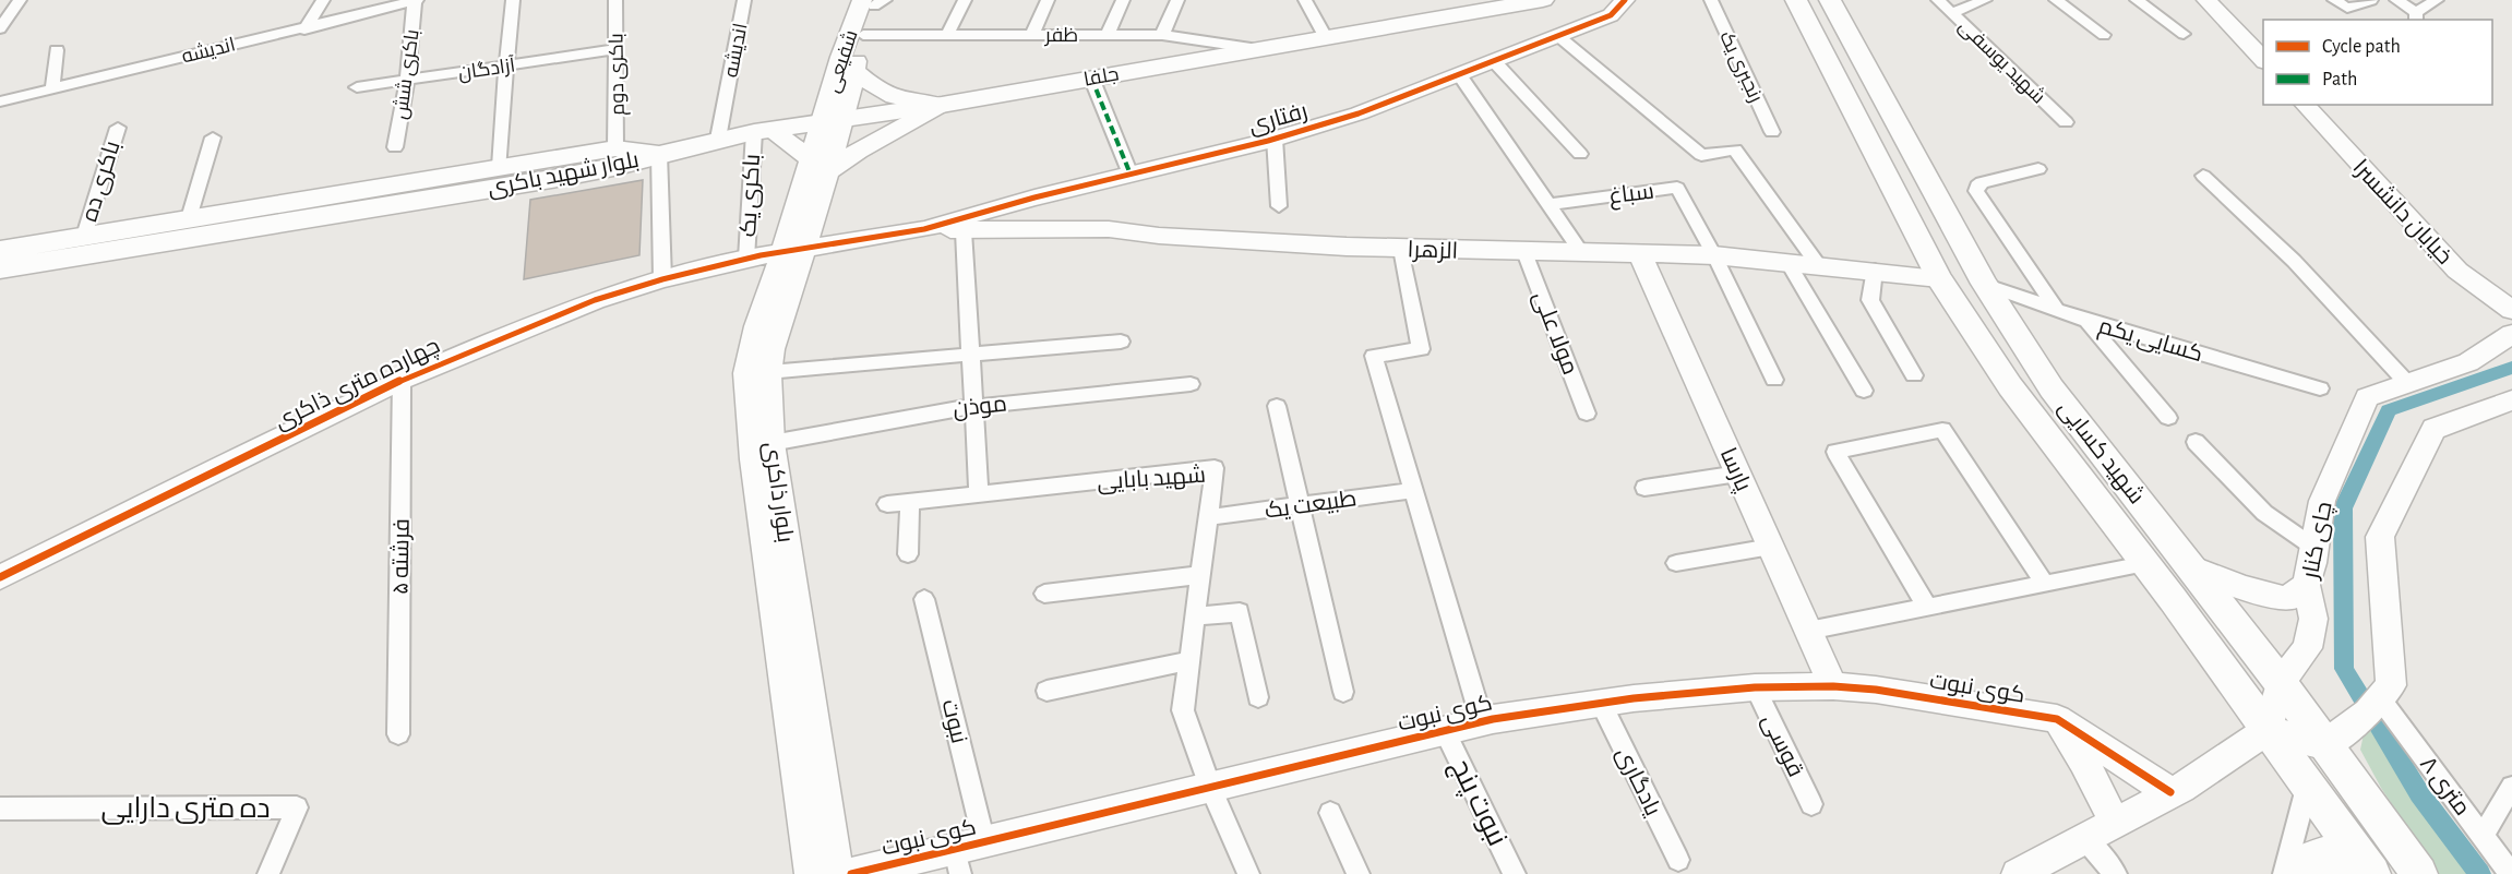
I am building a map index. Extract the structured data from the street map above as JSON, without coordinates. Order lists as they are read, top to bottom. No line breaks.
{"streets":{"main road":["جلفا","بلوار شهید باکری","شهید کسایی"],"street":["ظفر","اندیشه","شفیعی","شهید یوسفی","رنجبری یک","آزادگان","باکری شش","باکری دوم","رفتاری","باکری ده","سباغ","باکری یک","خیابان دانشسرا","الزهرا","مولا علی","کسایی یکم","چهارده متری ذاکری","موذن","پارسا","شهید بابایی","بلوار ذاکری","طبیعت یک","چای کنار","فرشته ۵","کوی نبوت","نبوت","قوسی","یادگاری","۸ متری","نبوت پنج","ده متری دارایی"]},"crossings":[["ظفر","شفیعی"],["ظفر","جلفا"],["اندیشه","باکری شش"],["اندیشه","جلفا"],["شفیعی","جلفا"],["شفیعی","بلوار ذاکری"],["آزادگان","باکری شش"],["آزادگان","باکری دوم"],["باکری دوم","بلوار شهید باکری"],["جلفا","بلوار شهید باکری"],["جلفا","باکری یک"],["جلفا","بلوار ذاکری"],["رفتاری","الزهرا"],["رفتاری","چهارده متری ذاکری"],["بلوار شهید باکری","باکری ده"],["سباغ","الزهرا"],["باکری یک","چهارده متری ذاکری"],["الزهرا","مولا علی"],["الزهرا","چهارده متری ذاکری"],["الزهرا","شهید کسایی"],["الزهرا","پارسا"],["کسایی یکم","شهید کسایی"],["چهارده متری ذاکری","بلوار ذاکری"],["چهارده متری ذاکری","فرشته ۵"],["موذن","بلوار ذاکری"],["شهید کسایی","چای کنار"],["پارسا","کوی نبوت"],["شهید بابایی","طبیعت یک"],["شهید بابایی","کوی نبوت"],["کوی نبوت","نبوت"],["کوی نبوت","قوسی"],["کوی نبوت","یادگاری"],["کوی نبوت","نبوت پنج"]],"legend":["Cycle path","Path"]}
